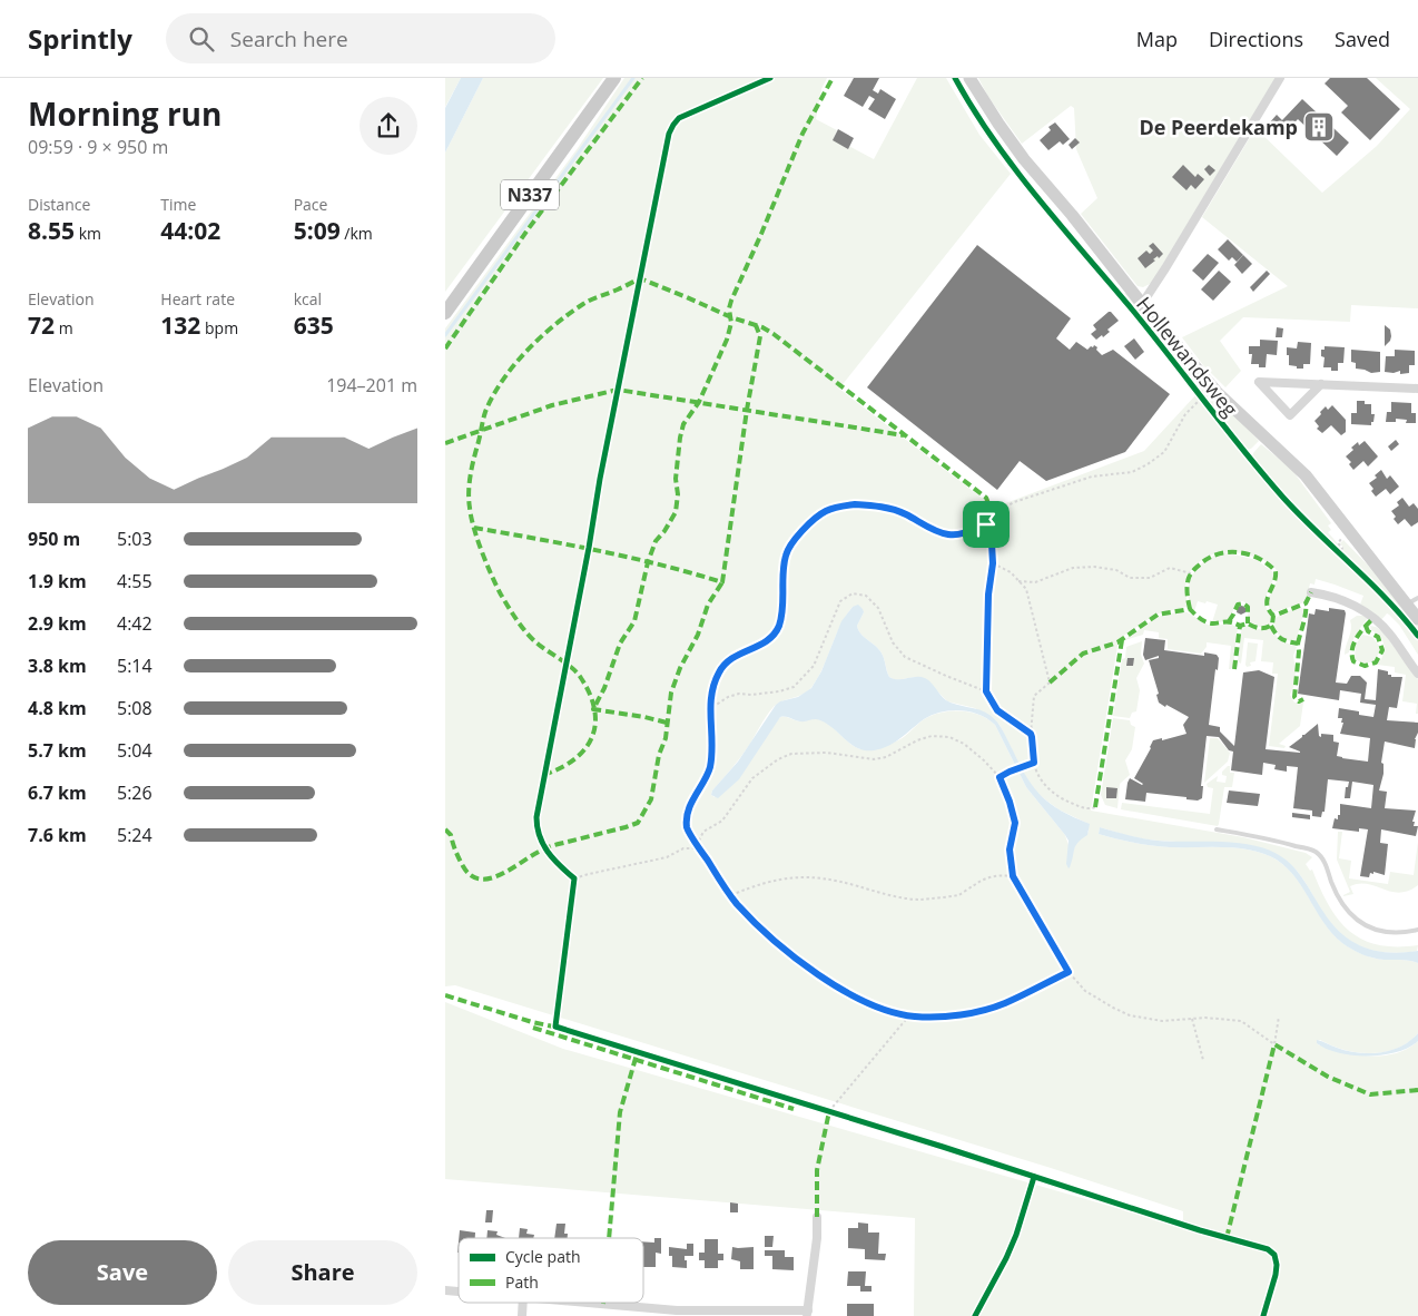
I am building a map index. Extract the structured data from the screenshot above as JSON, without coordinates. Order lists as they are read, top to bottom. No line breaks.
{"streets":{"main road":["N337","Hollewandsweg"]},"places":{"building":["De Peerdekamp"]},"legend":["Cycle path","Path"],"page":{"header":"Sprintly","search":"Search here","nav":["Map","Directions","Saved"],"heading":["Morning run","09:59 · 9 × 950 m"],"stats":[["Distance","8.55 km"],["Time","44:02"],["Pace","5:09 /km"],["Elevation","72 m"],["Heart rate","132 bpm"],["kcal","635"]],"chart":["Elevation","194–201 m"],"list":[{"name":"950 m","note":"5:03"},{"name":"1.9 km","note":"4:55"},{"name":"2.9 km","note":"4:42"},{"name":"3.8 km","note":"5:14"},{"name":"4.8 km","note":"5:08"},{"name":"5.7 km","note":"5:04"},{"name":"6.7 km","note":"5:26"},{"name":"7.6 km","note":"5:24"}],"buttons":["Save","Share"]}}
